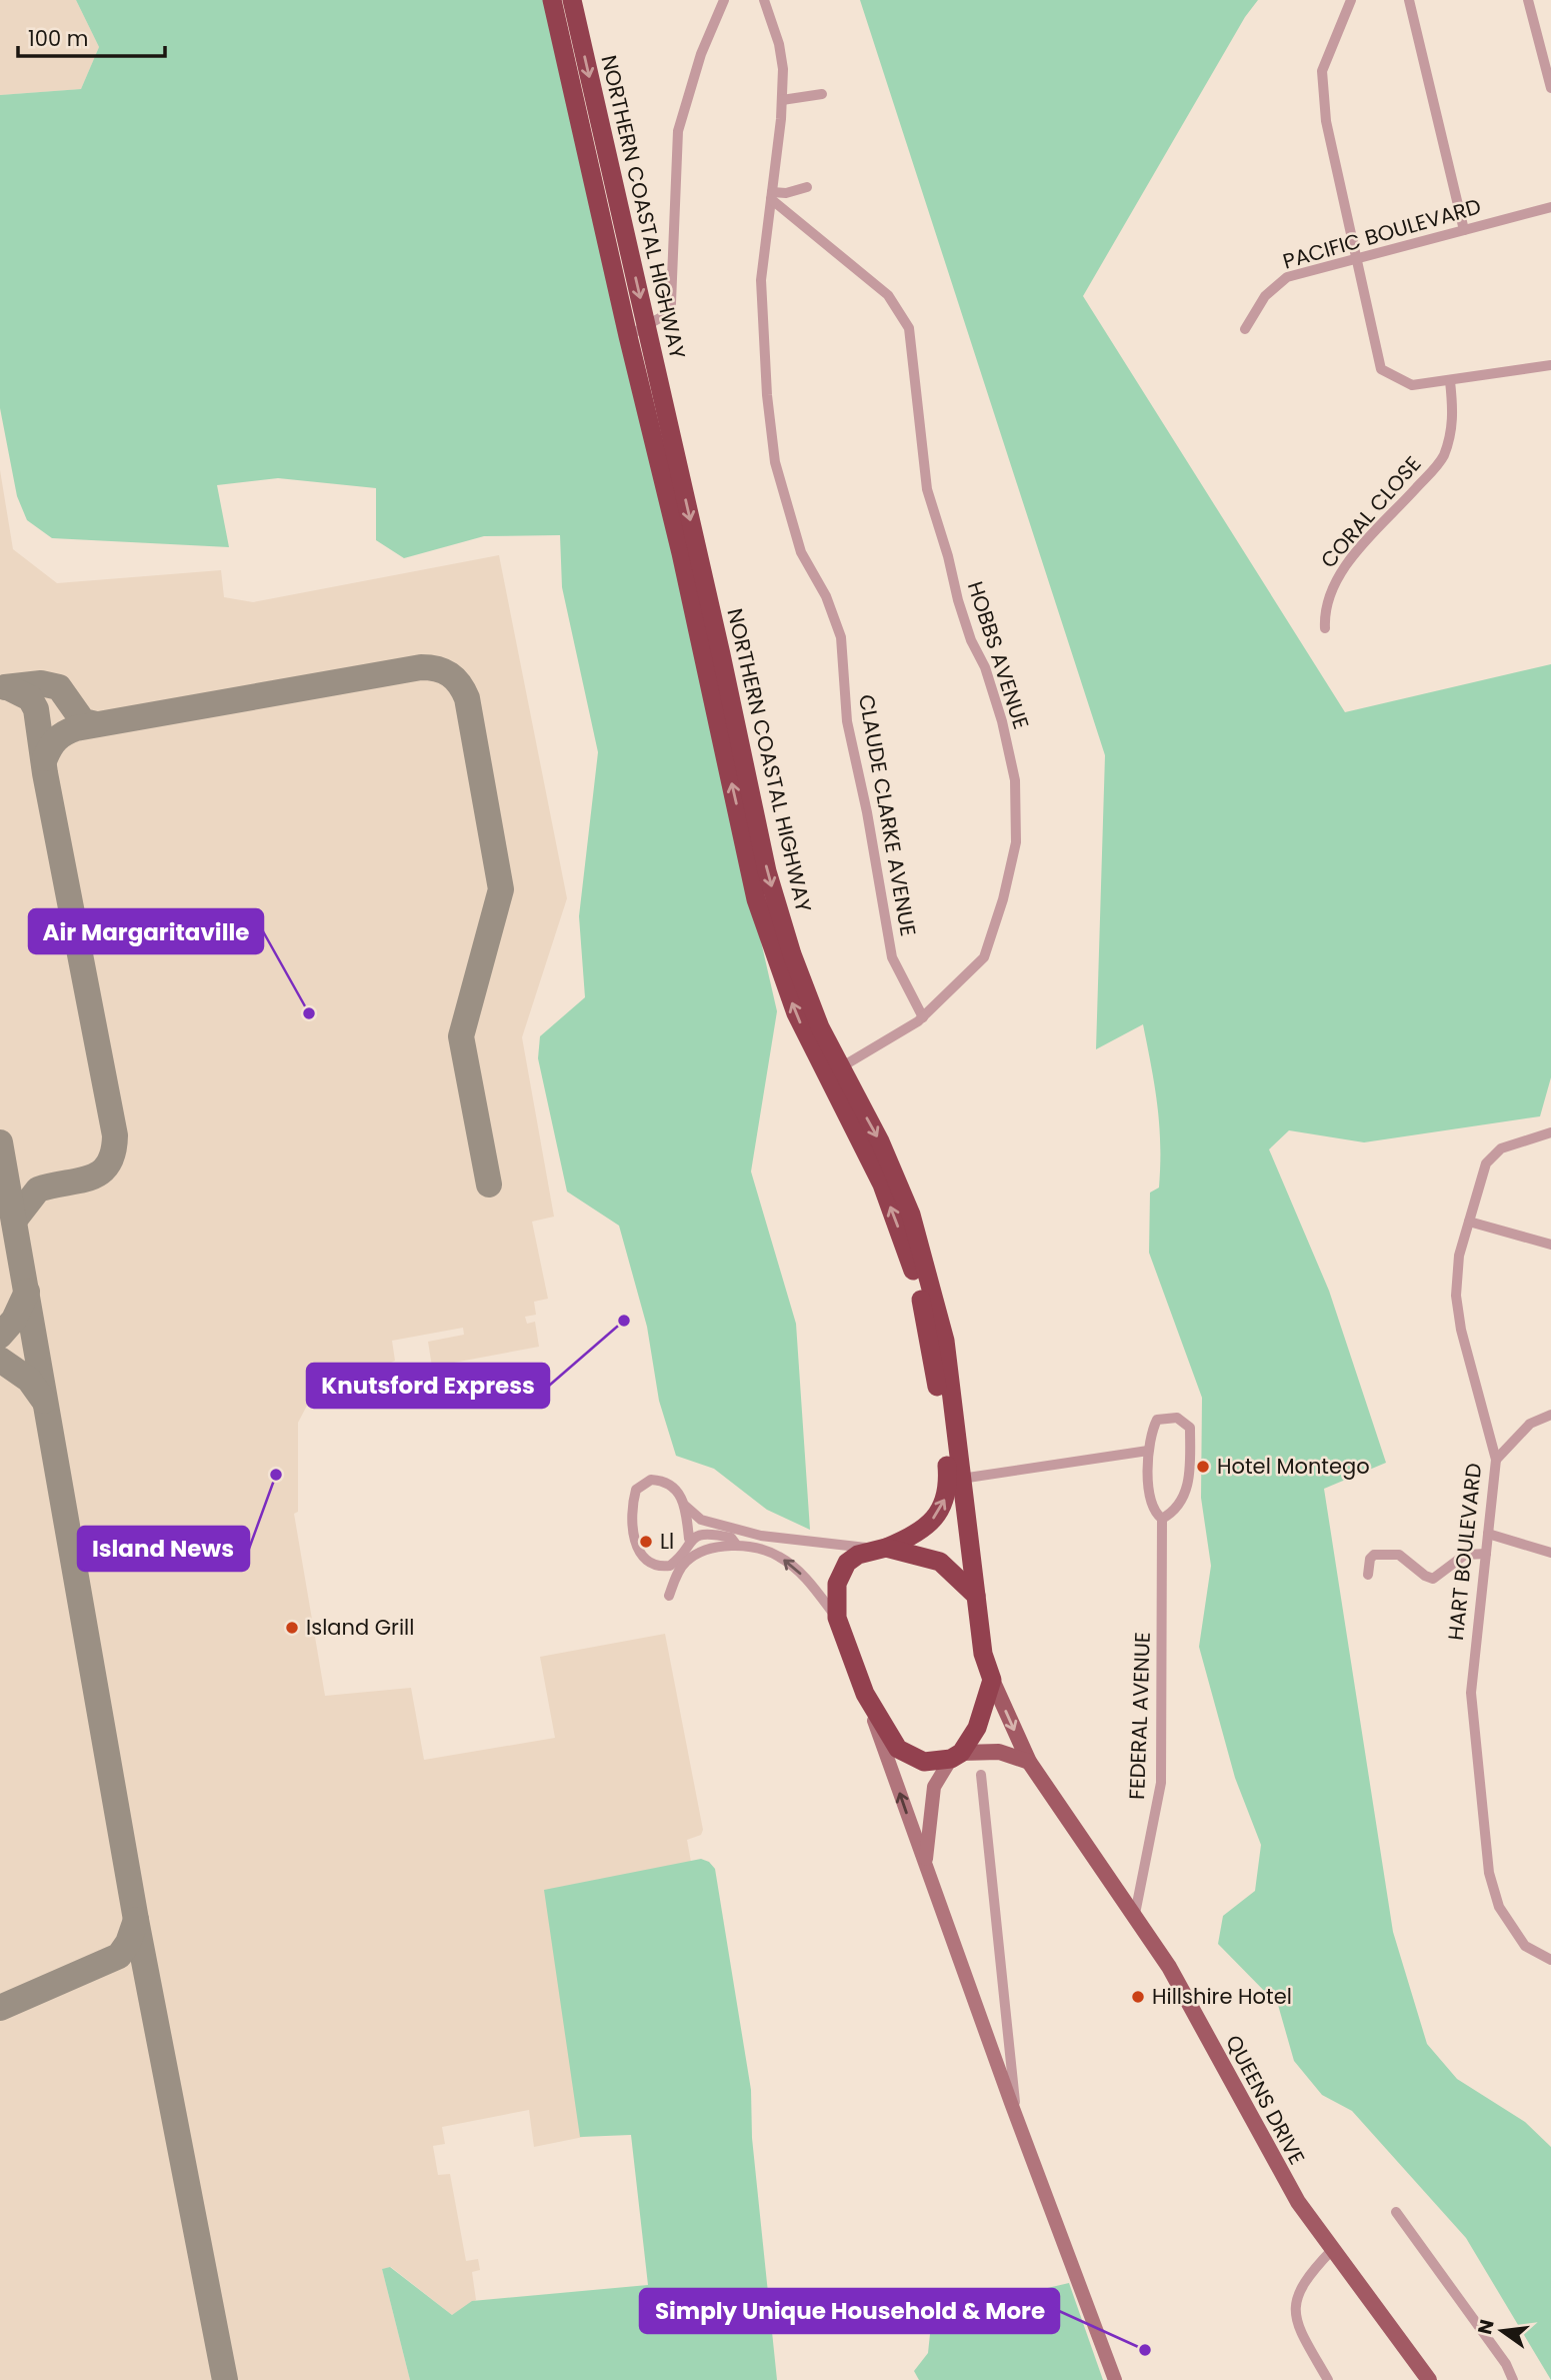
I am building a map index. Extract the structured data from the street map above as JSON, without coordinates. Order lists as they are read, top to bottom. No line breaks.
{"streets":{"highway":["NORTHERN COASTAL HIGHWAY"],"main road":["QUEENS DRIVE"],"street":["PACIFIC BOULEVARD","CORAL CLOSE","HOBBS AVENUE","CLAUDE CLARKE AVENUE","HART BOULEVARD","FEDERAL AVENUE"]},"crossings":[["NORTHERN COASTAL HIGHWAY","HOBBS AVENUE"],["NORTHERN COASTAL HIGHWAY","QUEENS DRIVE"],["HOBBS AVENUE","CLAUDE CLARKE AVENUE"],["FEDERAL AVENUE","QUEENS DRIVE"]],"places":["Air Margaritaville","Knutsford Express","Hotel Montego","Island News","Ll","Island Grill","Hillshire Hotel","Simply Unique Household & More"],"scale_bar":"100 m","north":"left"}
